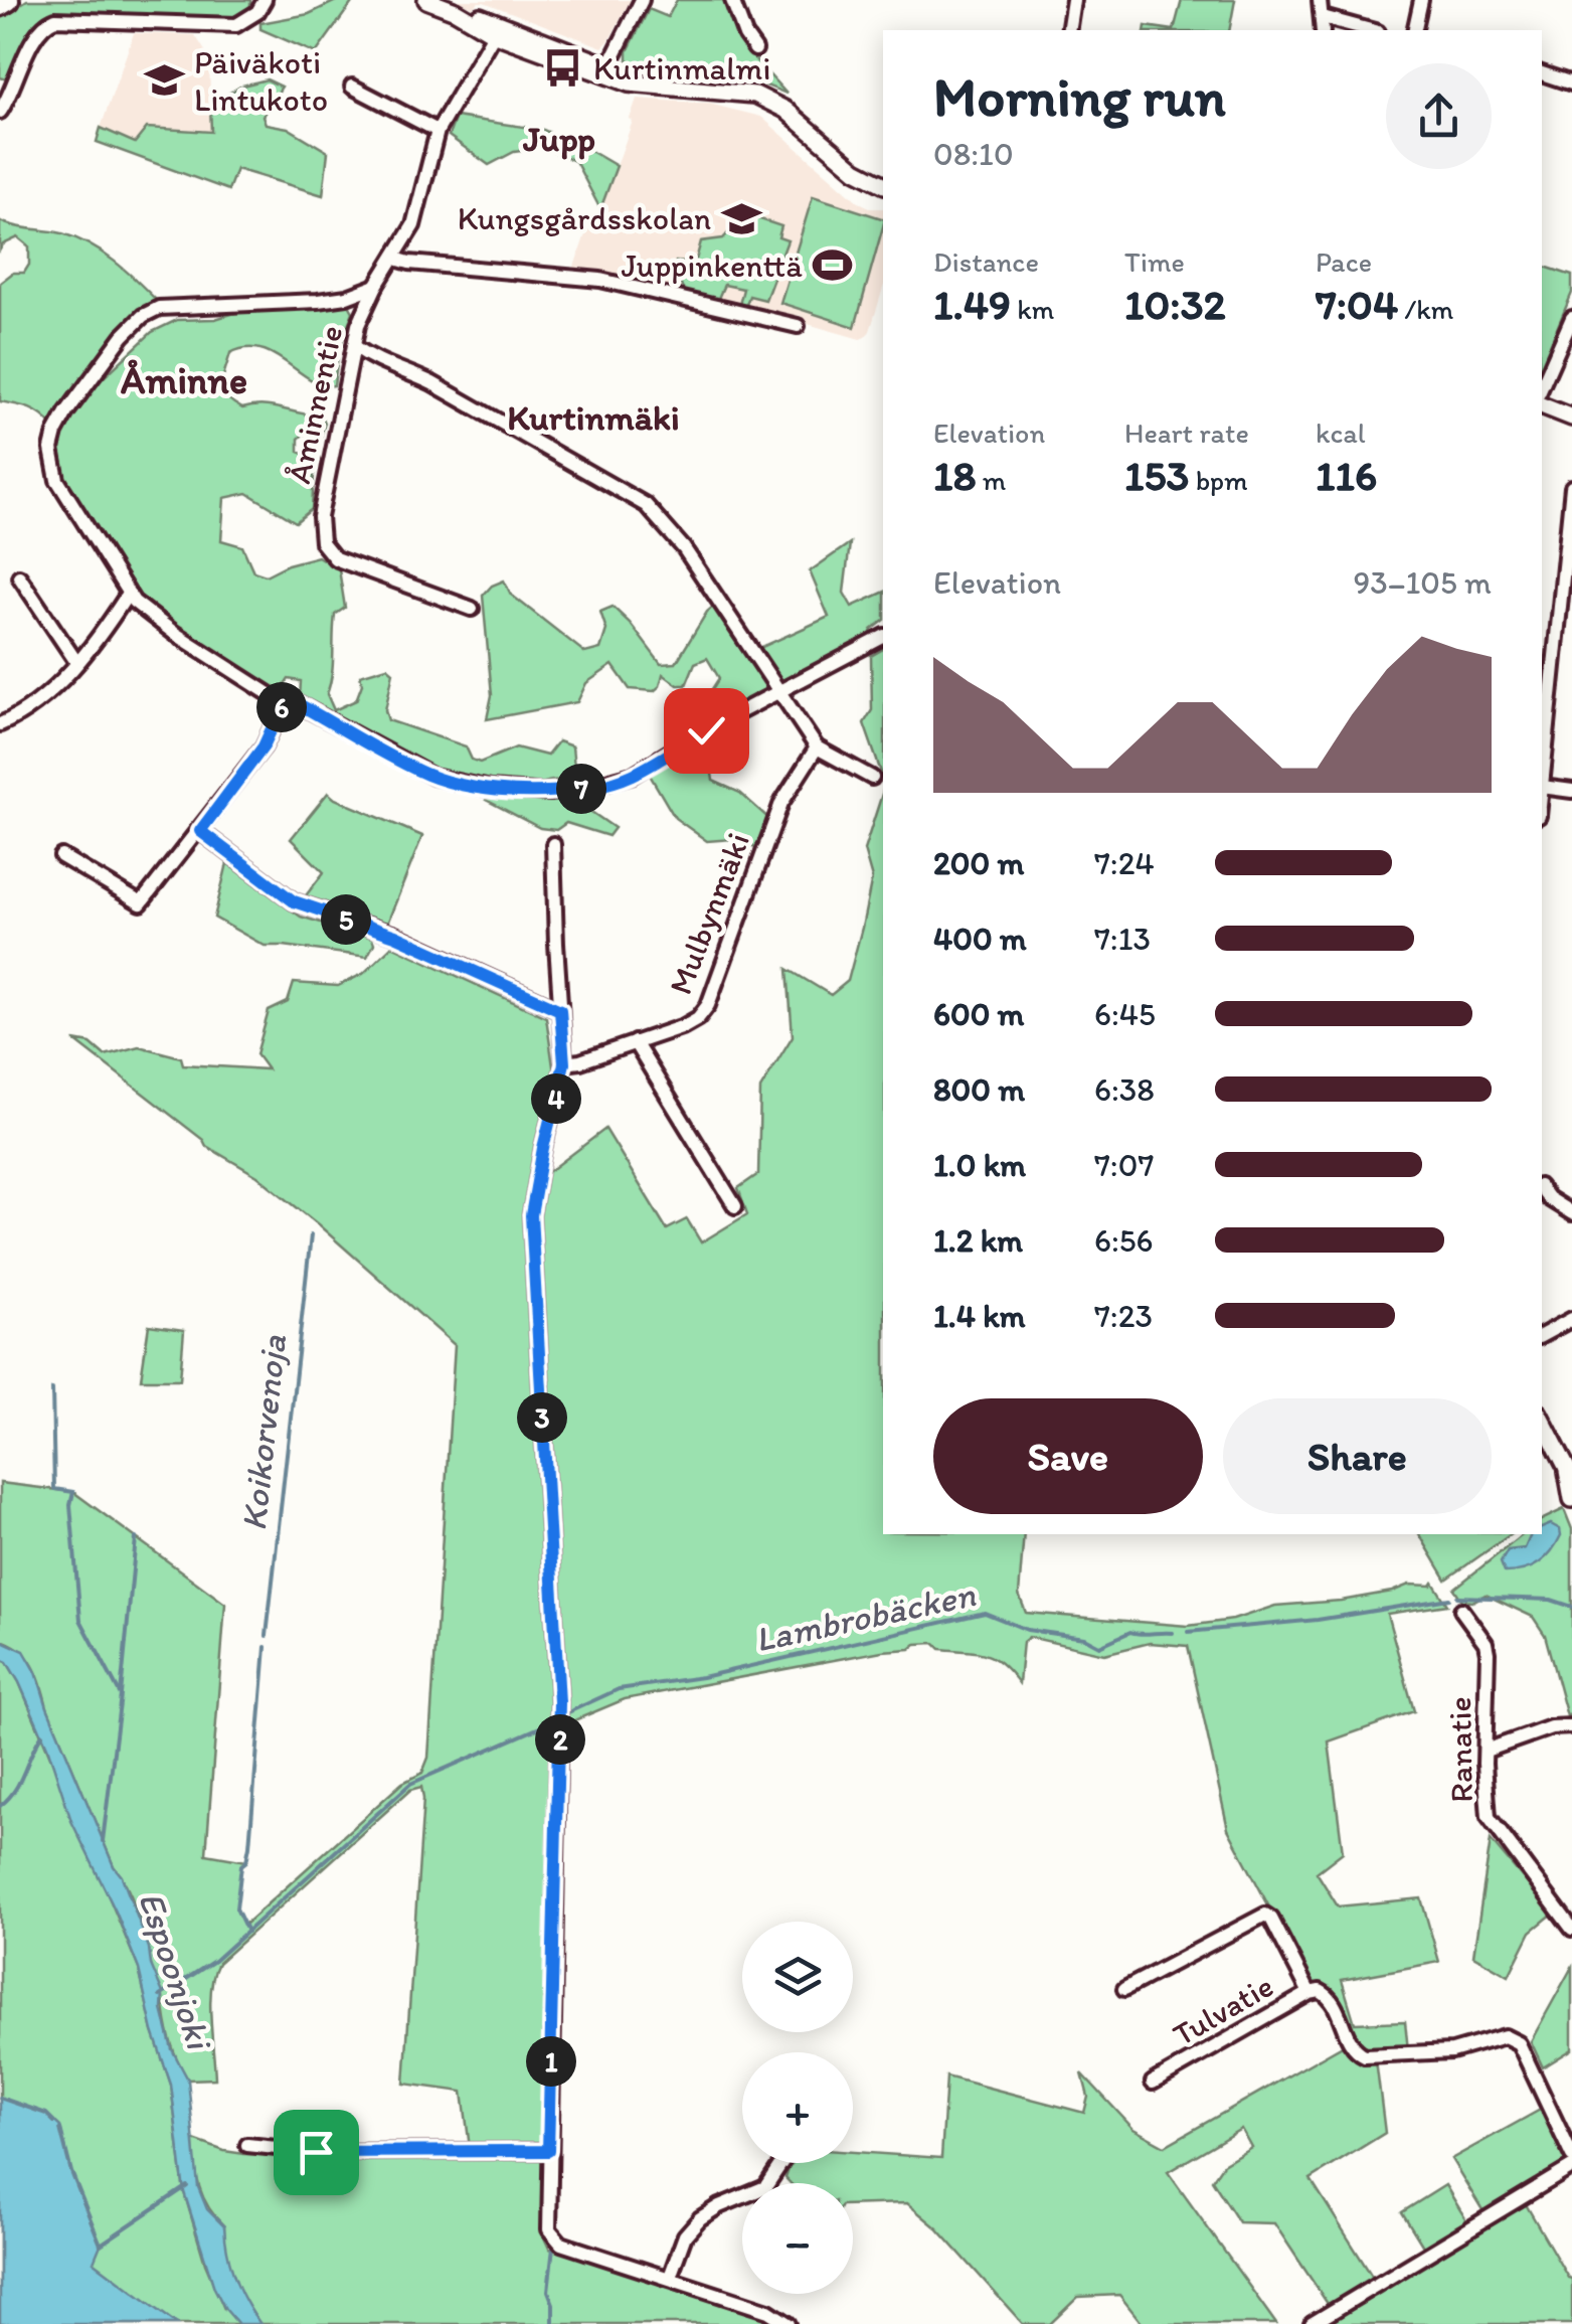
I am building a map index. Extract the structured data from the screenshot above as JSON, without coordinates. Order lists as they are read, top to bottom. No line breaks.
{"streets":{"street":["Åminnentie","Mulbynmäki","Ranatie","Tulvatie"]},"districts":["Jupp","Åminne","Kurtinmäki"],"water":["Koikorvenoja","Lambrobäcken","Espoonjoki"],"places":{"bus stop":["Kurtinmalmi"],"school or university":["Päiväkoti Lintukoto","Kungsgårdsskolan"],"sports":["Juppinkenttä"]},"page":{"heading":["Morning run","08:10"],"stats":[["Distance","1.49 km"],["Time","10:32"],["Pace","7:04 /km"],["Elevation","18 m"],["Heart rate","153 bpm"],["kcal","116"]],"chart":["Elevation","93–105 m"],"pins":["6","7","5","4","3","2","1"],"list":[{"name":"200 m","note":"7:24"},{"name":"400 m","note":"7:13"},{"name":"600 m","note":"6:45"},{"name":"800 m","note":"6:38"},{"name":"1.0 km","note":"7:07"},{"name":"1.2 km","note":"6:56"},{"name":"1.4 km","note":"7:23"}],"buttons":["Save","Share"],"map_buttons":["+","−"]}}
